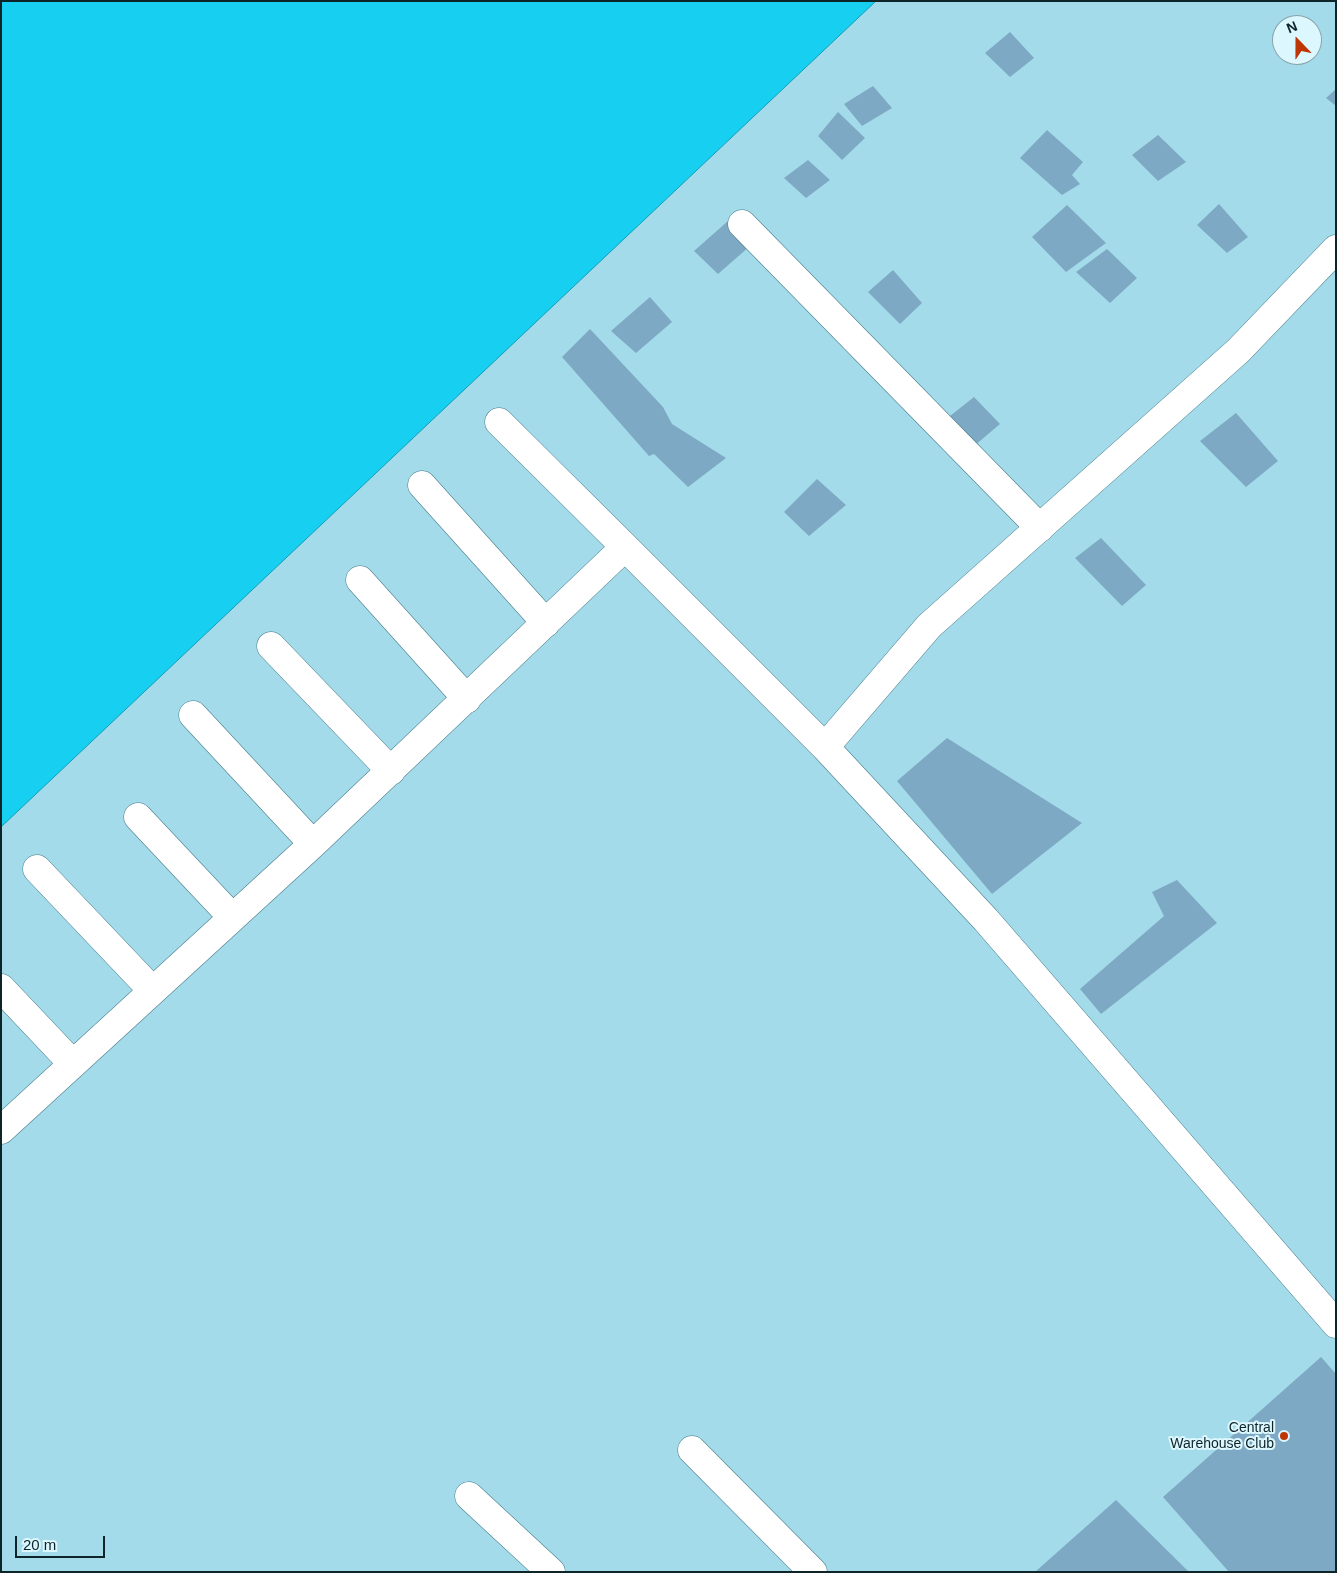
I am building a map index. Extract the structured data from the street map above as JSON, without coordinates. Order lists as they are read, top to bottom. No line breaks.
{"places":["Central Warehouse Club"],"scale_bar":"20 m","north":"top"}
